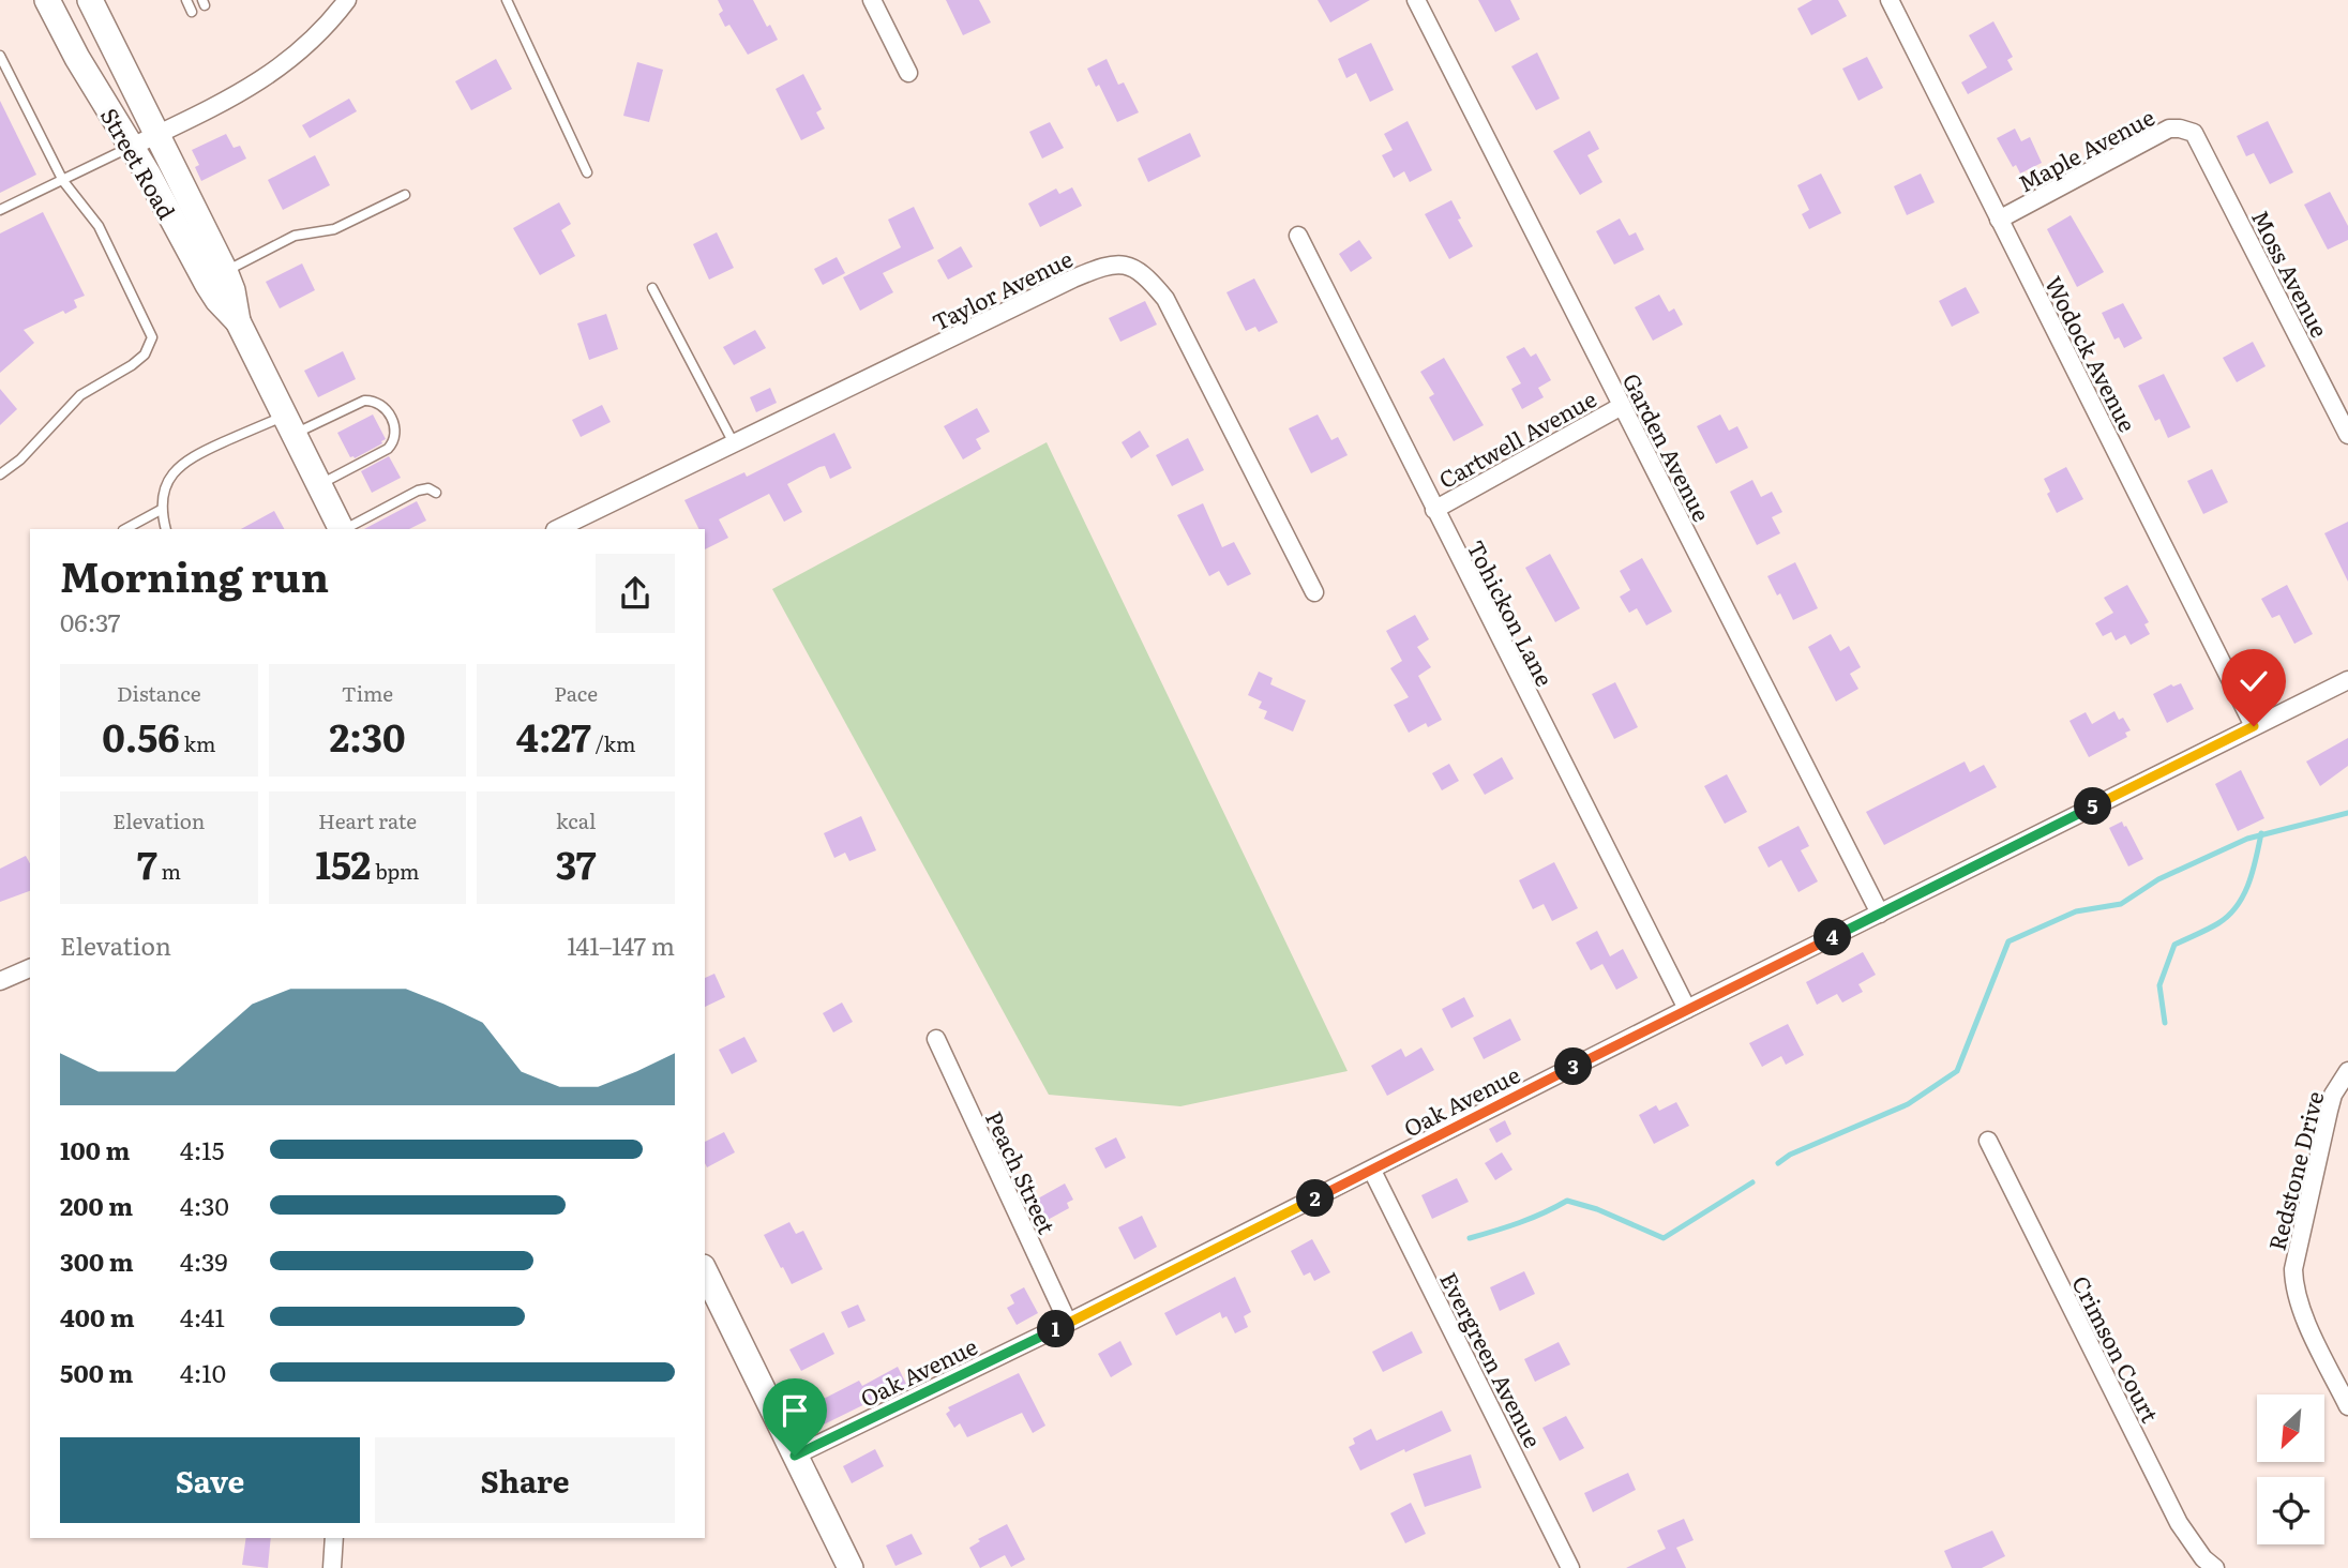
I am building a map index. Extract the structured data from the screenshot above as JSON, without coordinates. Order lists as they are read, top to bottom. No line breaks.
{"streets":{"main road":["Street Road"],"street":["Maple Avenue","Moss Avenue","Taylor Avenue","Wodock Avenue","Cartwell Avenue","Garden Avenue","Tohickon Lane","Oak Avenue","Redstone Drive","Peach Street","Crimson Court","Evergreen Avenue"]},"crossings":[["Maple Avenue","Moss Avenue"],["Maple Avenue","Wodock Avenue"],["Wodock Avenue","Oak Avenue"],["Cartwell Avenue","Garden Avenue"],["Cartwell Avenue","Tohickon Lane"],["Garden Avenue","Oak Avenue"],["Tohickon Lane","Oak Avenue"],["Oak Avenue","Peach Street"],["Oak Avenue","Evergreen Avenue"]],"north":"bottom left","page":{"heading":["Morning run","06:37"],"stats":[["Distance","0.56 km"],["Time","2:30"],["Pace","4:27 /km"],["Elevation","7 m"],["Heart rate","152 bpm"],["kcal","37"]],"pins":["5","4","3","2","1"],"chart":["Elevation","141–147 m"],"list":[{"name":"100 m","note":"4:15"},{"name":"200 m","note":"4:30"},{"name":"300 m","note":"4:39"},{"name":"400 m","note":"4:41"},{"name":"500 m","note":"4:10"}],"buttons":["Save","Share"]}}
